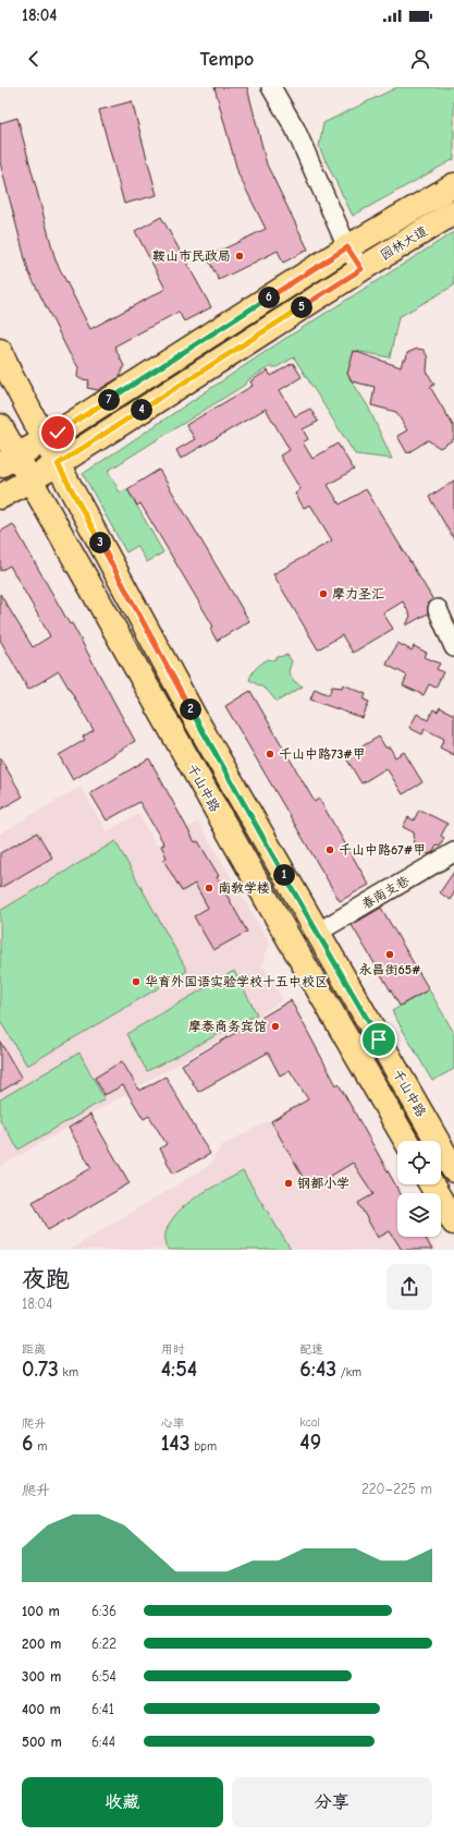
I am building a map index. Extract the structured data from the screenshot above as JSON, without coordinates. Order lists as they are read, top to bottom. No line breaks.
{"streets":{"main road":["园林大道","千山中路"],"street":["春南支巷"]},"crossings":[["园林大道","千山中路"],["千山中路","春南支巷"]],"places":["鞍山市民政局","摩力圣汇","千山中路73#甲","千山中路67#甲","南教学楼","永昌街65#","华育外国语实验学校十五中校区","摩泰商务宾馆","钢都小学"],"page":{"status":"18:04","header":"Tempo","pins":["6","5","7","4","3","2","1"],"heading":["夜跑","18:04"],"stats":[["距离","0.73 km"],["用时","4:54"],["配速","6:43 /km"],["爬升","6 m"],["心率","143 bpm"],["kcal","49"]],"chart":["爬升","220–225 m"],"list":[{"name":"100 m","note":"6:36"},{"name":"200 m","note":"6:22"},{"name":"300 m","note":"6:54"},{"name":"400 m","note":"6:41"},{"name":"500 m","note":"6:44"}],"buttons":["收藏","分享"]}}
